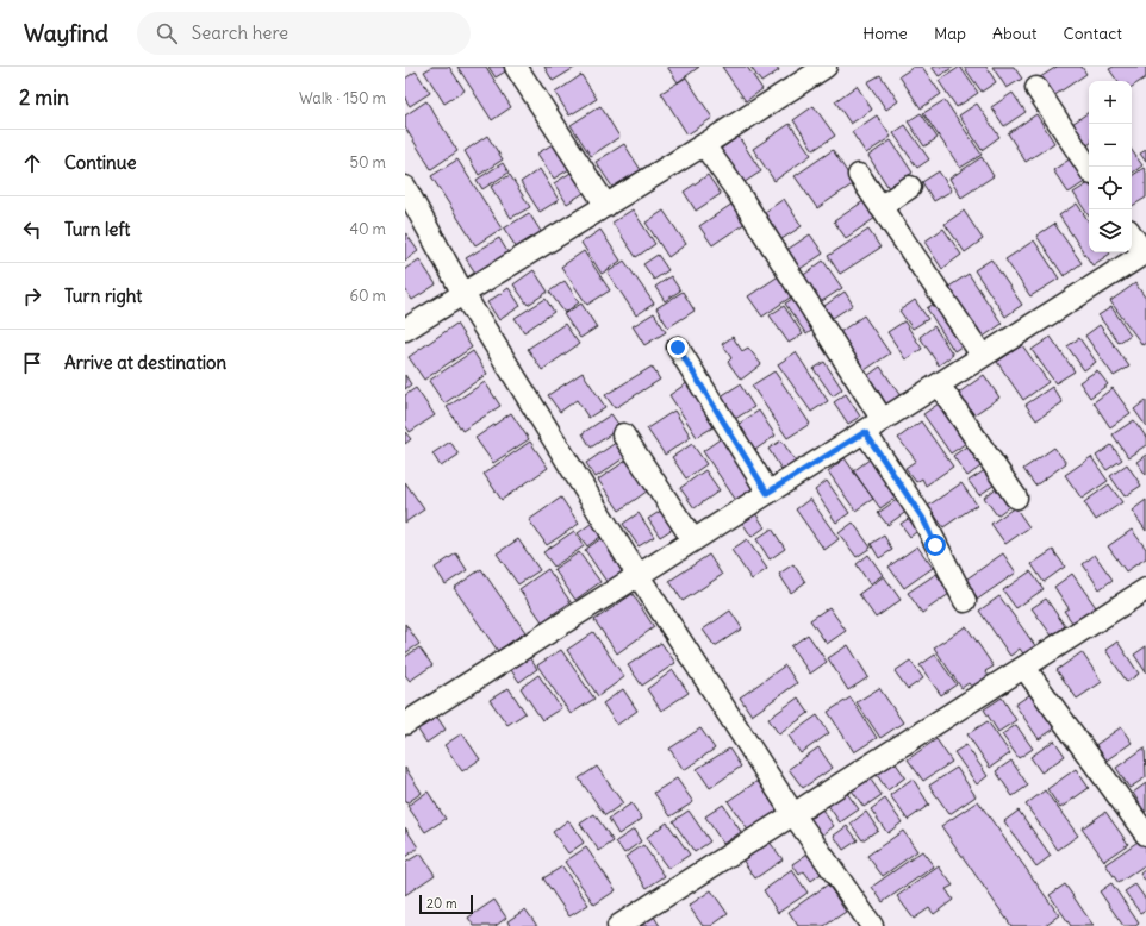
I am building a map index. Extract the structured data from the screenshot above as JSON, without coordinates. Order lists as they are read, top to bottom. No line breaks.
{"scale_bar":"20 m","page":{"header":"Wayfind","search":"Search here","nav":["Home","Map","About","Contact"],"heading":["2 min","Walk · 150 m"],"map_buttons":["+","−"],"list":[["Continue","50 m"],["Turn left","40 m"],["Turn right","60 m"],"Arrive at destination"],"scale":"20 m"}}
